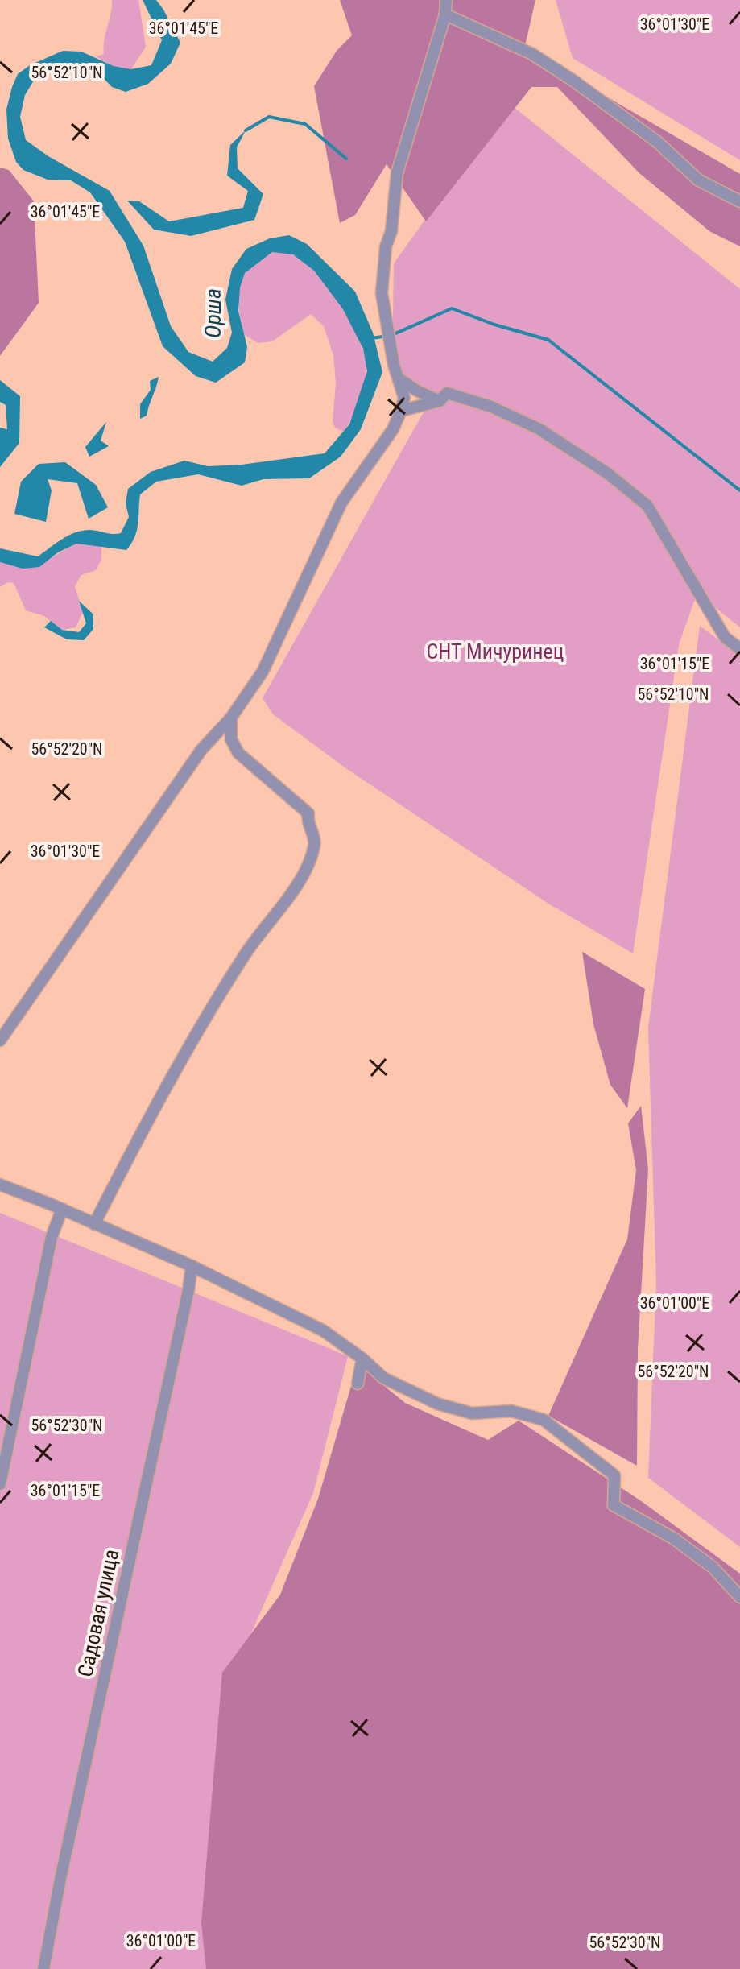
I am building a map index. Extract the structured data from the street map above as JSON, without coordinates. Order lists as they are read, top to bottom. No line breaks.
{"streets":{"street":["Садовая улица"]},"water":["Орша"],"parks":["СНТ Мичуринец"],"coordinates":["36°01'30\"E","36°01'45\"E","56°52'10\"N","36°01'15\"E","56°52'20\"N","36°01'00\"E","56°52'30\"N"]}
